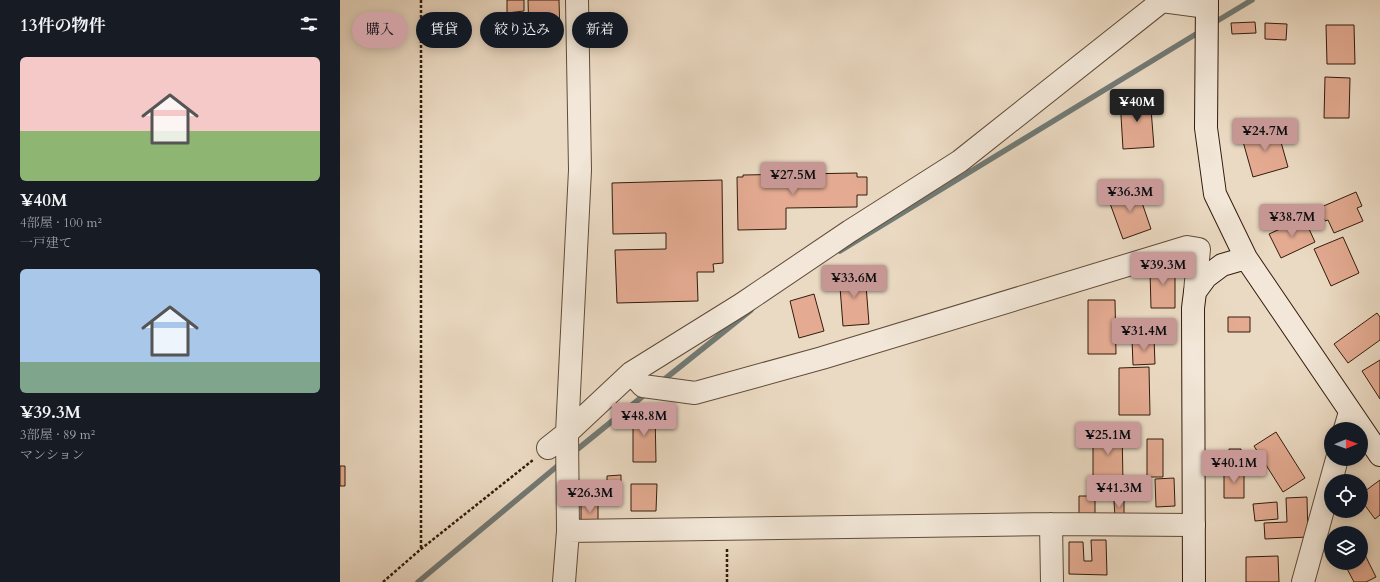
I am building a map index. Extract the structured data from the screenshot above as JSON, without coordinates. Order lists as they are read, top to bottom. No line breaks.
{"north":"right","page":{"heading":"13件の物件","chip":["購入","賃貸","絞り込み","新着"],"list":[{"name":"¥40M","note":"4部屋 · 100 m² · 一戸建て"},{"name":"¥39.3M","note":"3部屋 · 89 m² · マンション"}],"price":["¥40M","¥24.7M","¥27.5M","¥36.3M","¥38.7M","¥39.3M","¥33.6M","¥31.4M","¥48.8M","¥25.1M","¥40.1M","¥41.3M","¥26.3M"]}}
